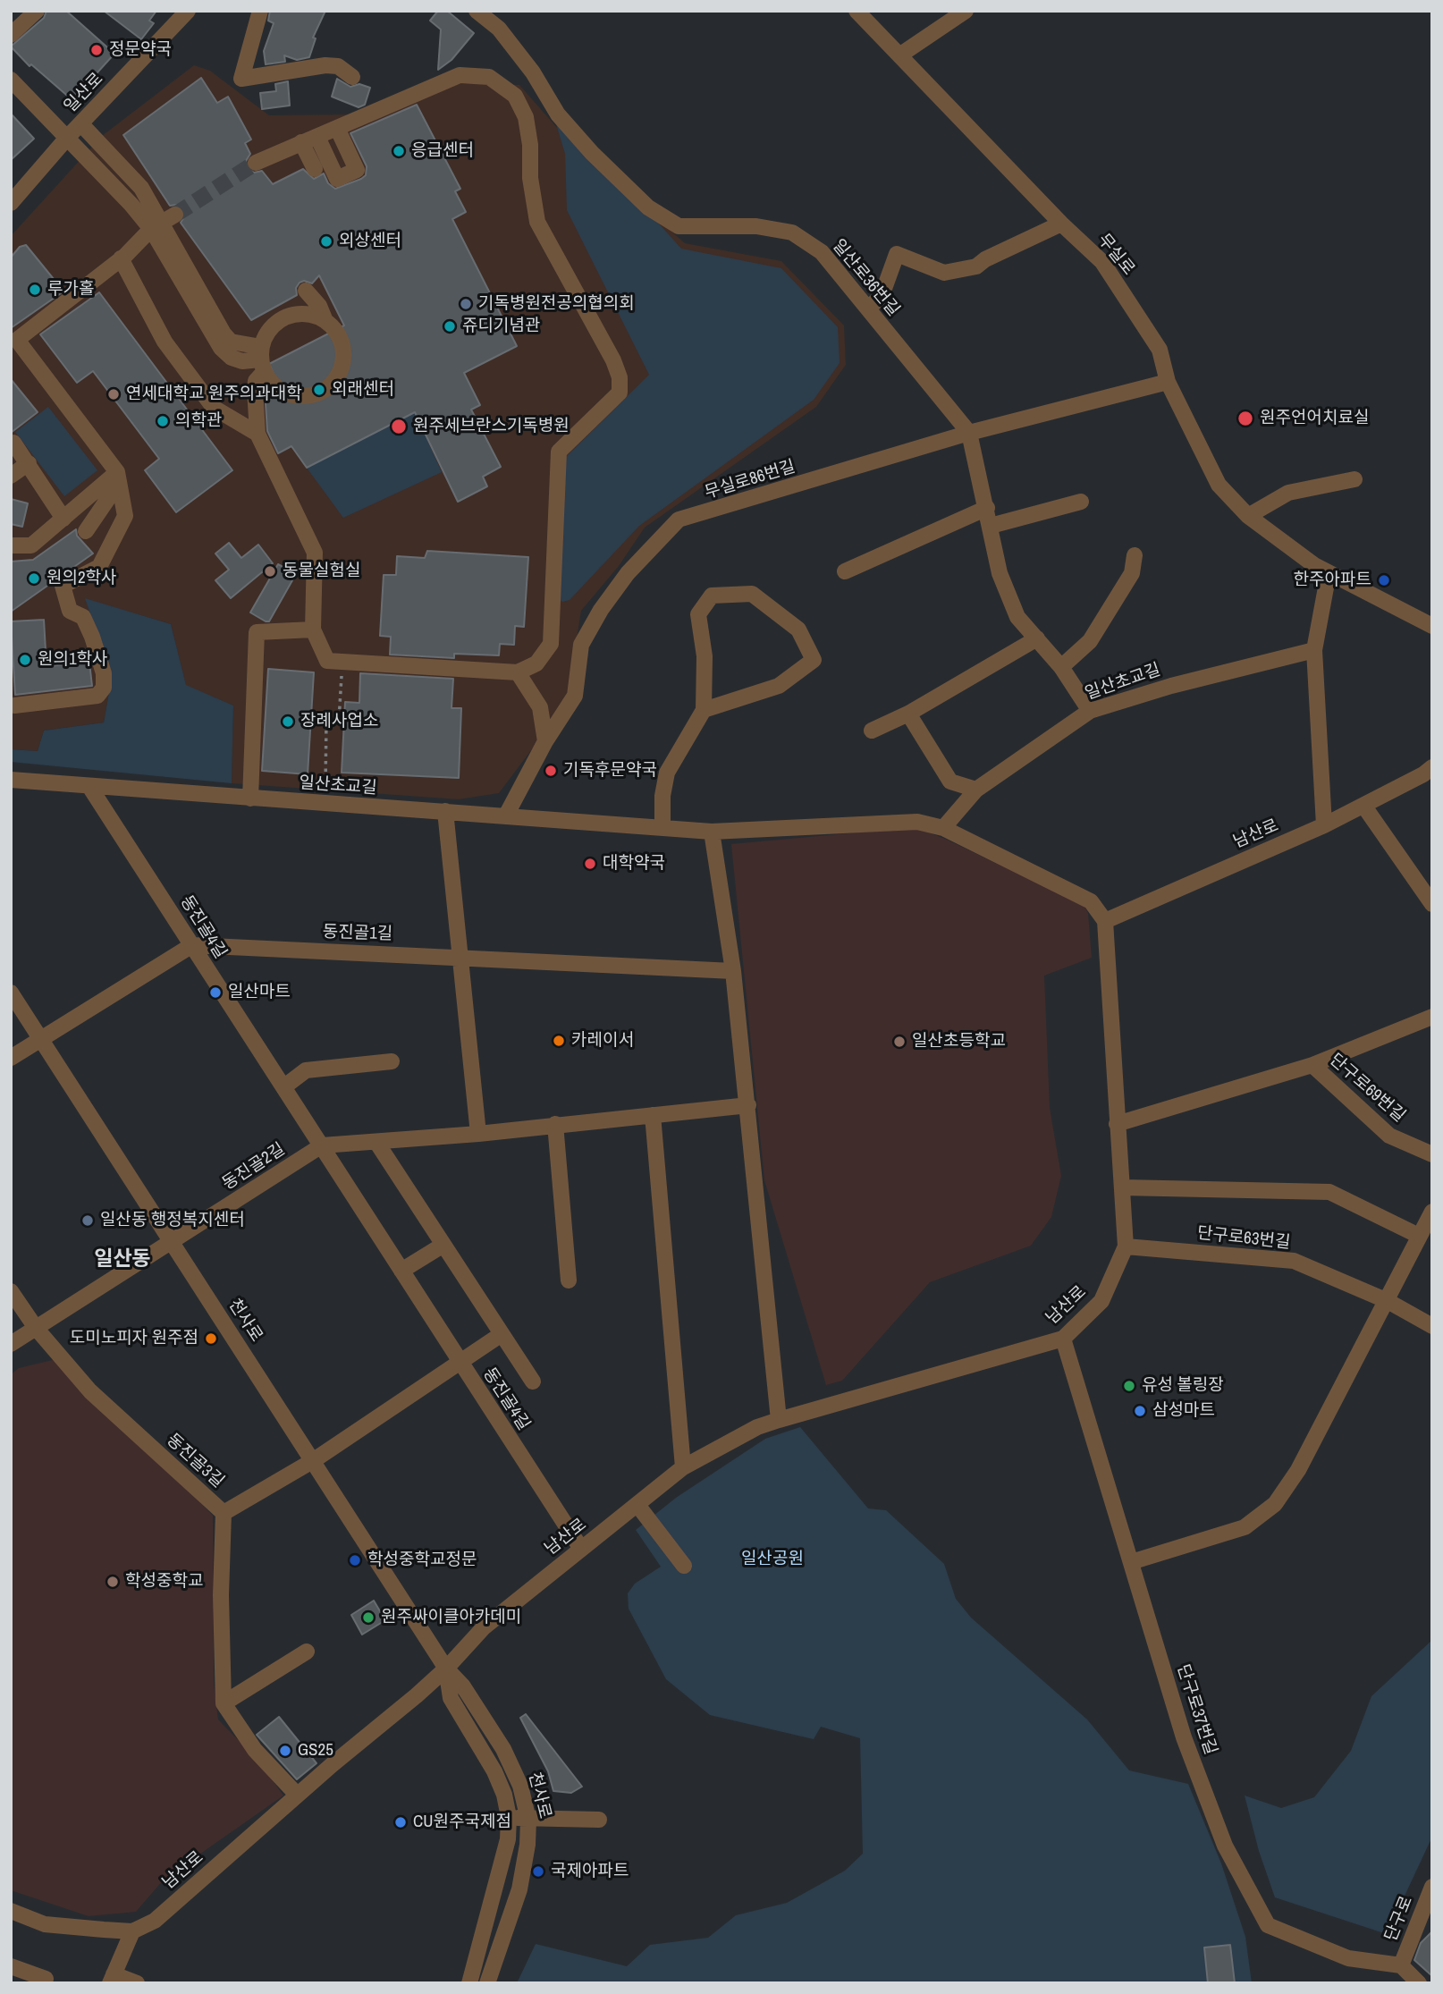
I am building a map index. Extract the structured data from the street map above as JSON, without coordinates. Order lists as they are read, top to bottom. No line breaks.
{"streets":{"street":["일산로","무실로","일산로36번길","무실로86번길","일산초교길","남산로","동진골4길","동진골1길","단구로69번길","동진골2길","단구로63번길","천사로","동진골3길","단구로37번길","단구로"]},"crossings":[["무실로","무실로86번길"],["일산로36번길","무실로86번길"],["일산로36번길","일산초교길"],["무실로86번길","일산초교길"],["일산초교길","남산로"],["일산초교길","동진골4길"],["남산로","동진골4길"],["남산로","단구로63번길"],["남산로","천사로"],["남산로","단구로37번길"],["동진골4길","동진골1길"],["동진골4길","동진골2길"],["동진골2길","천사로"],["동진골2길","동진골3길"],["단구로37번길","단구로"]],"districts":["일산동"],"parks":["일산공원"],"places":["정문약국","응급센터","외상센터","루가홀","기독병원전공의협의회","쥬디기념관","외래센터","연세대학교 원주의과대학","원주언어치료실","의학관","원주세브란스기독병원","동물실험실","원의2학사","한주아파트","원의1학사","장례사업소","기독후문약국","대학약국","일산마트","카레이서","일산초등학교","일산동 행정복지센터","도미노피자 원주점","유성 볼링장","삼성마트","학성중학교정문","학성중학교","원주싸이클아카데미","GS25","CU원주국제점","국제아파트"]}
